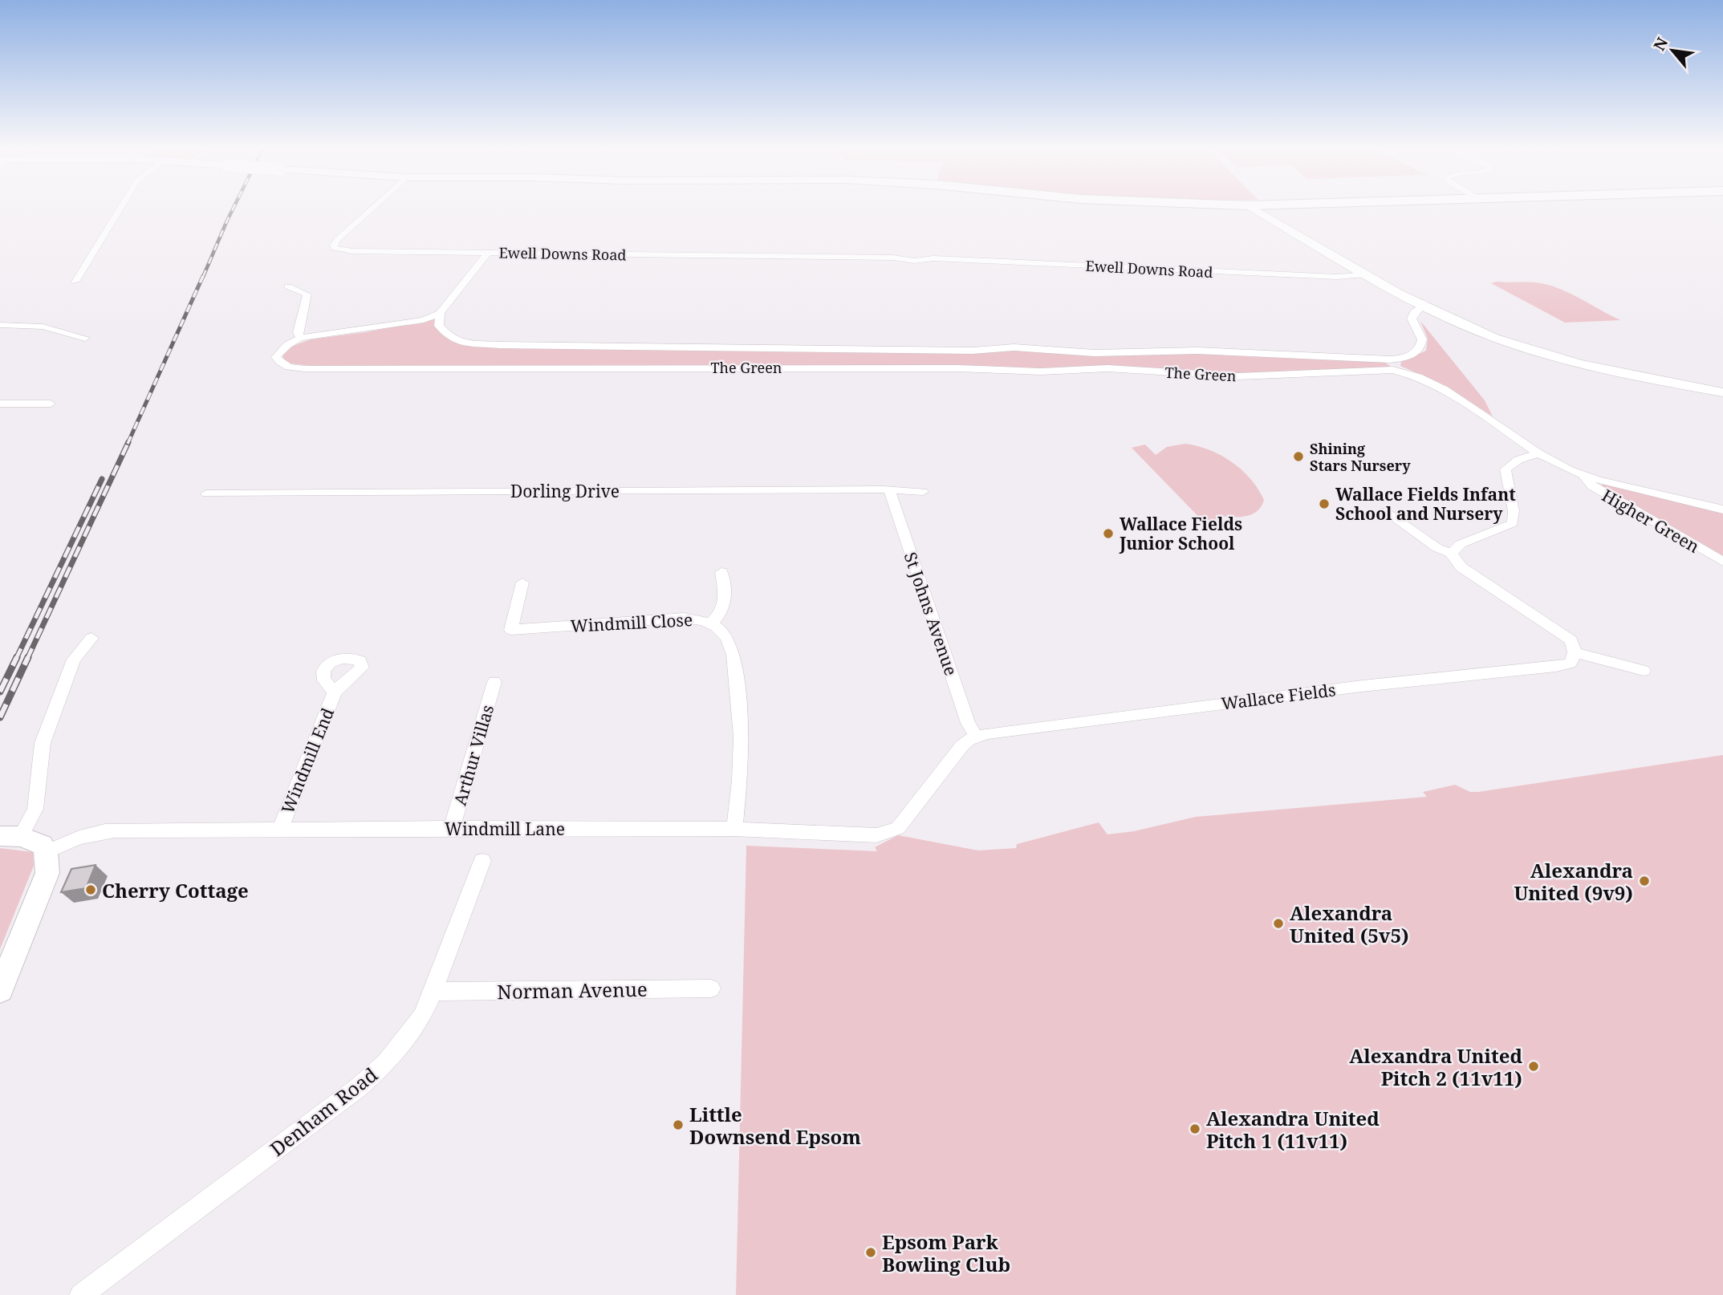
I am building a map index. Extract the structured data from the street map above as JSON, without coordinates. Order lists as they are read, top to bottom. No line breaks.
{"streets":{"street":["Ewell Downs Road","The Green","Dorling Drive","Higher Green","St Johns Avenue","Windmill Close","Wallace Fields","Arthur Villas","Windmill End","Windmill Lane","Norman Avenue","Denham Road"]},"crossings":[["The Green","Higher Green"],["Dorling Drive","St Johns Avenue"],["St Johns Avenue","Wallace Fields"],["St Johns Avenue","Windmill Lane"],["Windmill Close","Windmill Lane"],["Wallace Fields","Windmill Lane"],["Arthur Villas","Windmill Lane"],["Windmill End","Windmill Lane"],["Norman Avenue","Denham Road"]],"places":["Shining Stars Nursery","Wallace Fields Infant School and Nursery","Wallace Fields Junior School","Alexandra United (9v9)","Cherry Cottage","Alexandra United (5v5)","Alexandra United Pitch 2 (11v11)","Little Downsend Epsom","Alexandra United Pitch 1 (11v11)","Epsom Park Bowling Club"],"north":"top left"}
